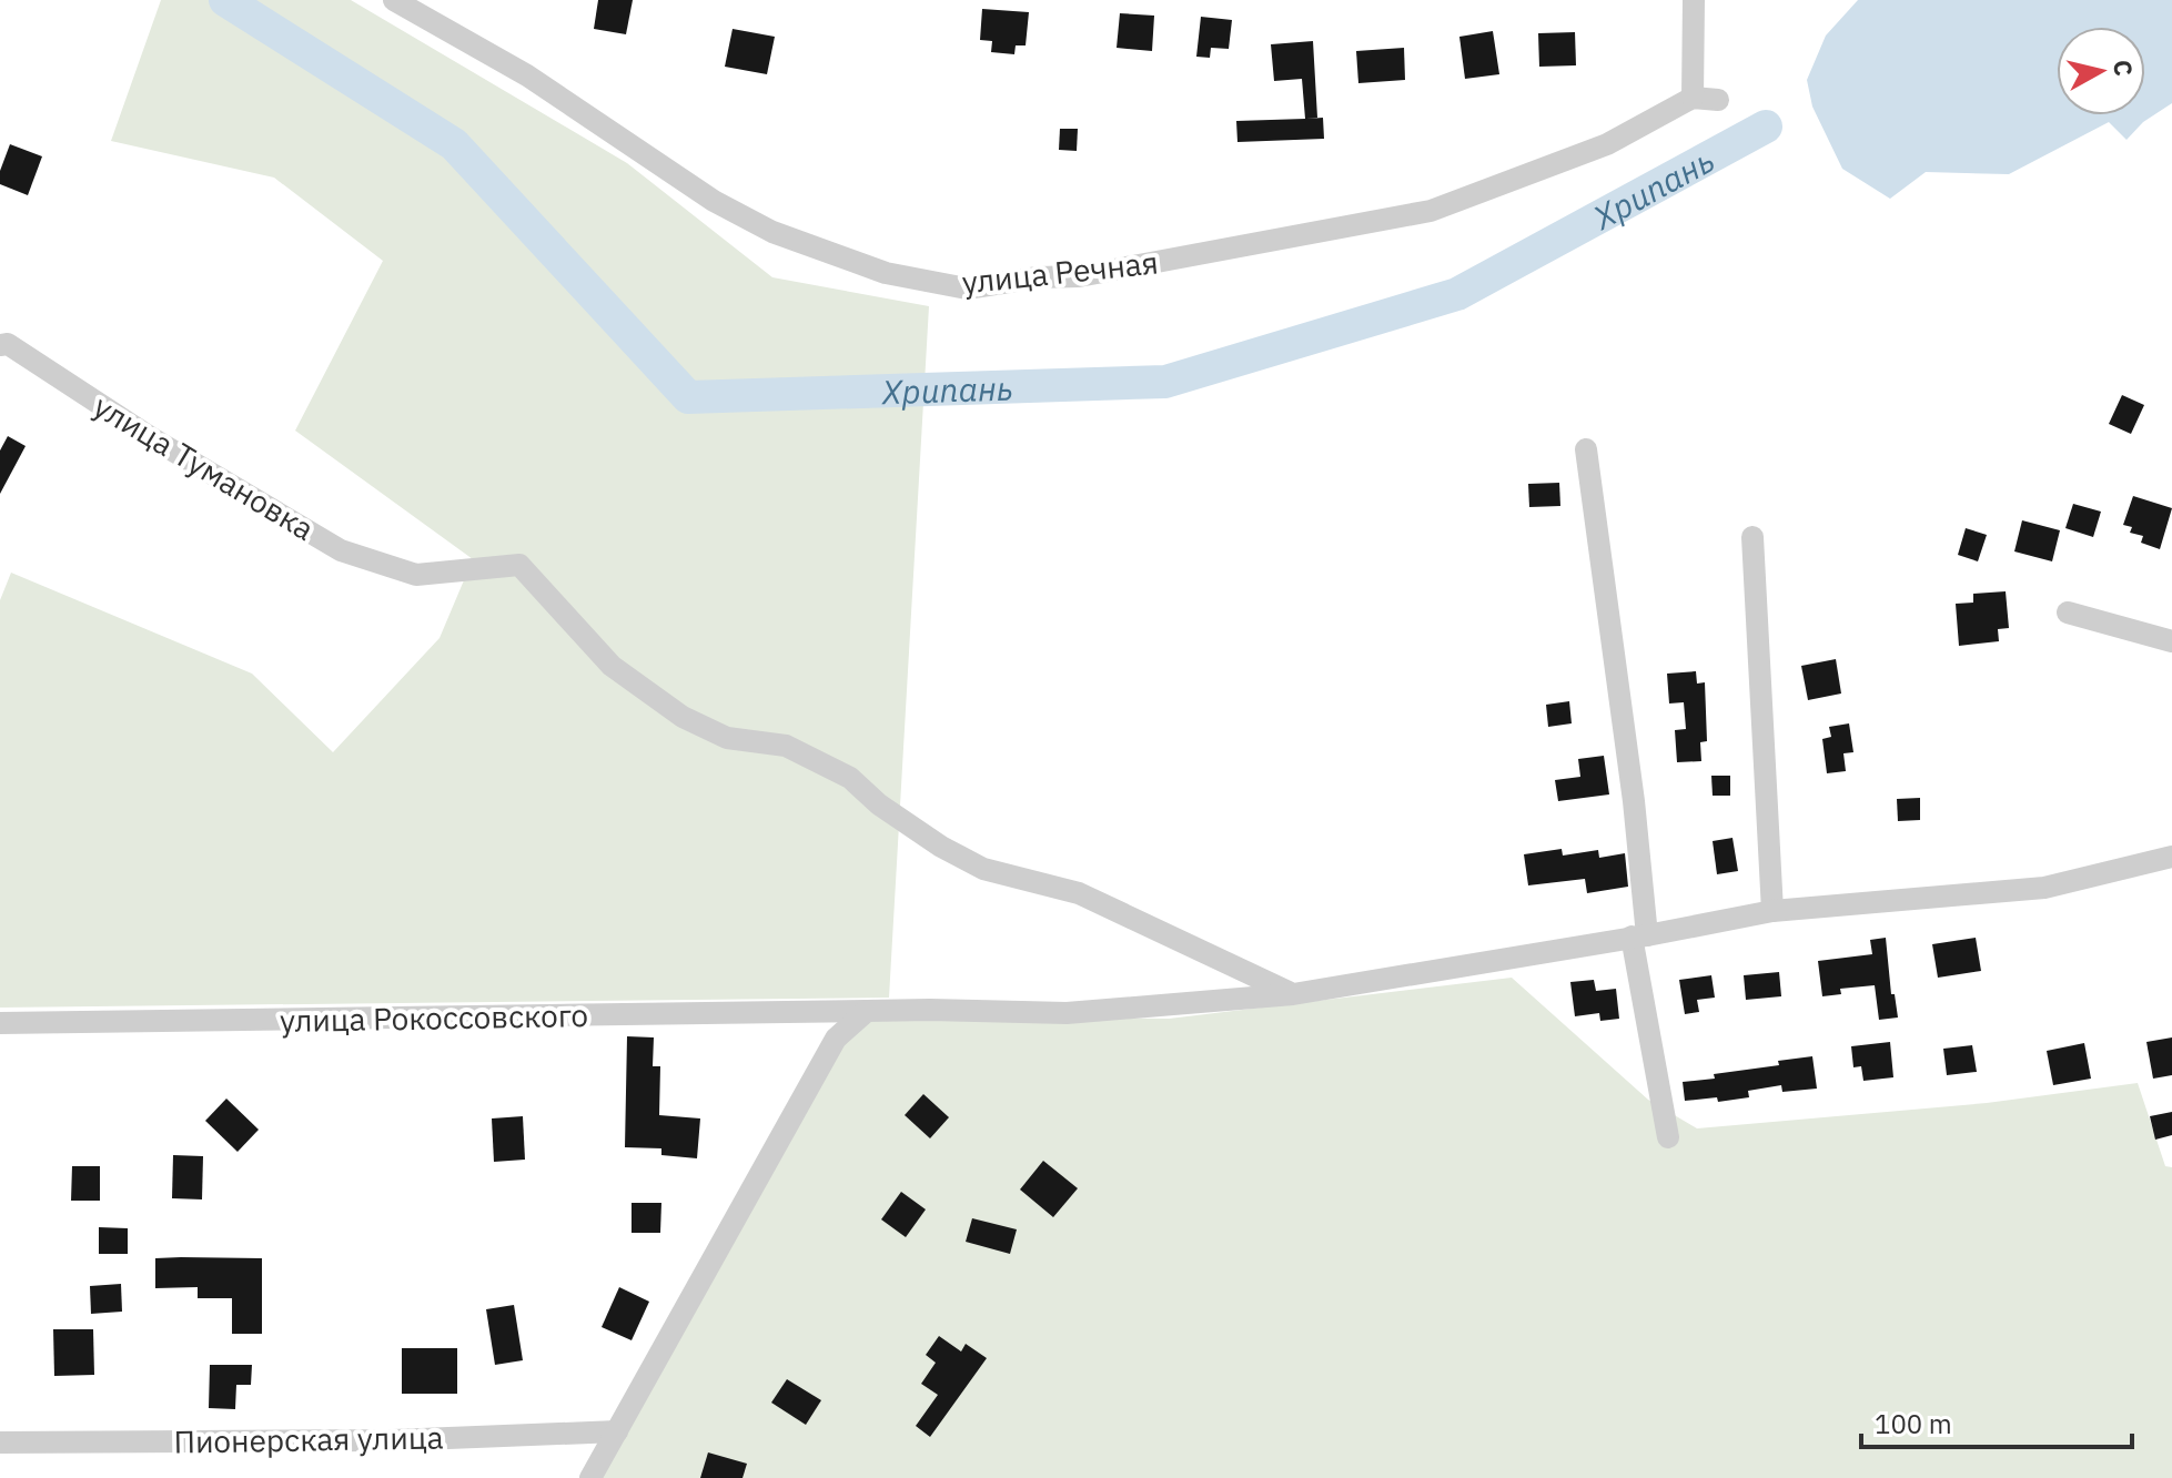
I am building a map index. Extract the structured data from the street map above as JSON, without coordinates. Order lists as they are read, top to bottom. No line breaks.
{"streets":{"street":["улица Речная","улица Тумановка","улица Рокоссовского","Пионерская улица"]},"crossings":[["улица Тумановка","улица Рокоссовского"]],"water":["Хрипань"],"scale_bar":"100 m","north":"right"}
